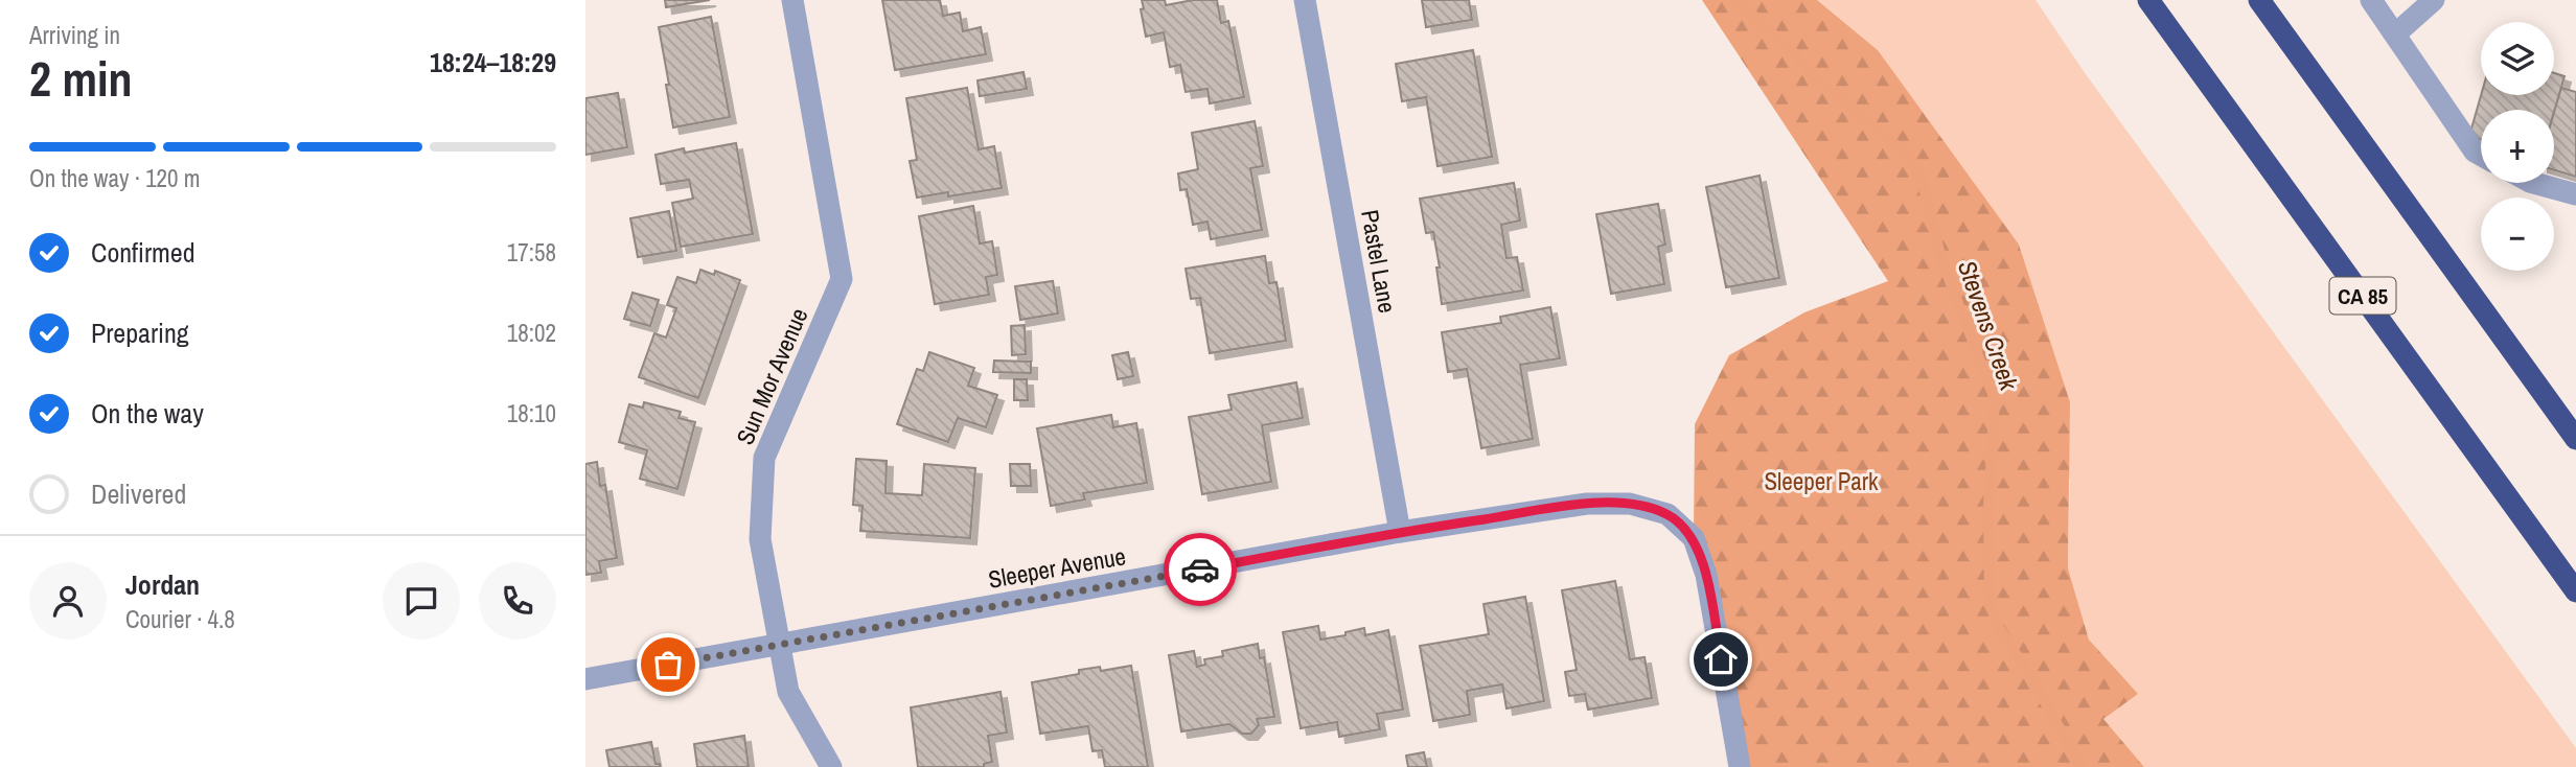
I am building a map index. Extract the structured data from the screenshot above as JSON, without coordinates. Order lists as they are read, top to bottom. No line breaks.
{"streets":{"highway":["CA 85"],"street":["Pastel Lane","Sun Mor Avenue","Sleeper Avenue"]},"crossings":[["Pastel Lane","Sleeper Avenue"],["Sun Mor Avenue","Sleeper Avenue"]],"water":["Stevens Creek"],"parks":["Sleeper Park"],"page":{"heading":["2 min","Arriving in","18:24–18:29"],"panel":["Jordan","Courier · 4.8"],"map_buttons":["+","−"],"bar":"On the way · 120 m","list":[["Confirmed","17:58"],["Preparing","18:02"],["On the way","18:10"],"Delivered"]}}
